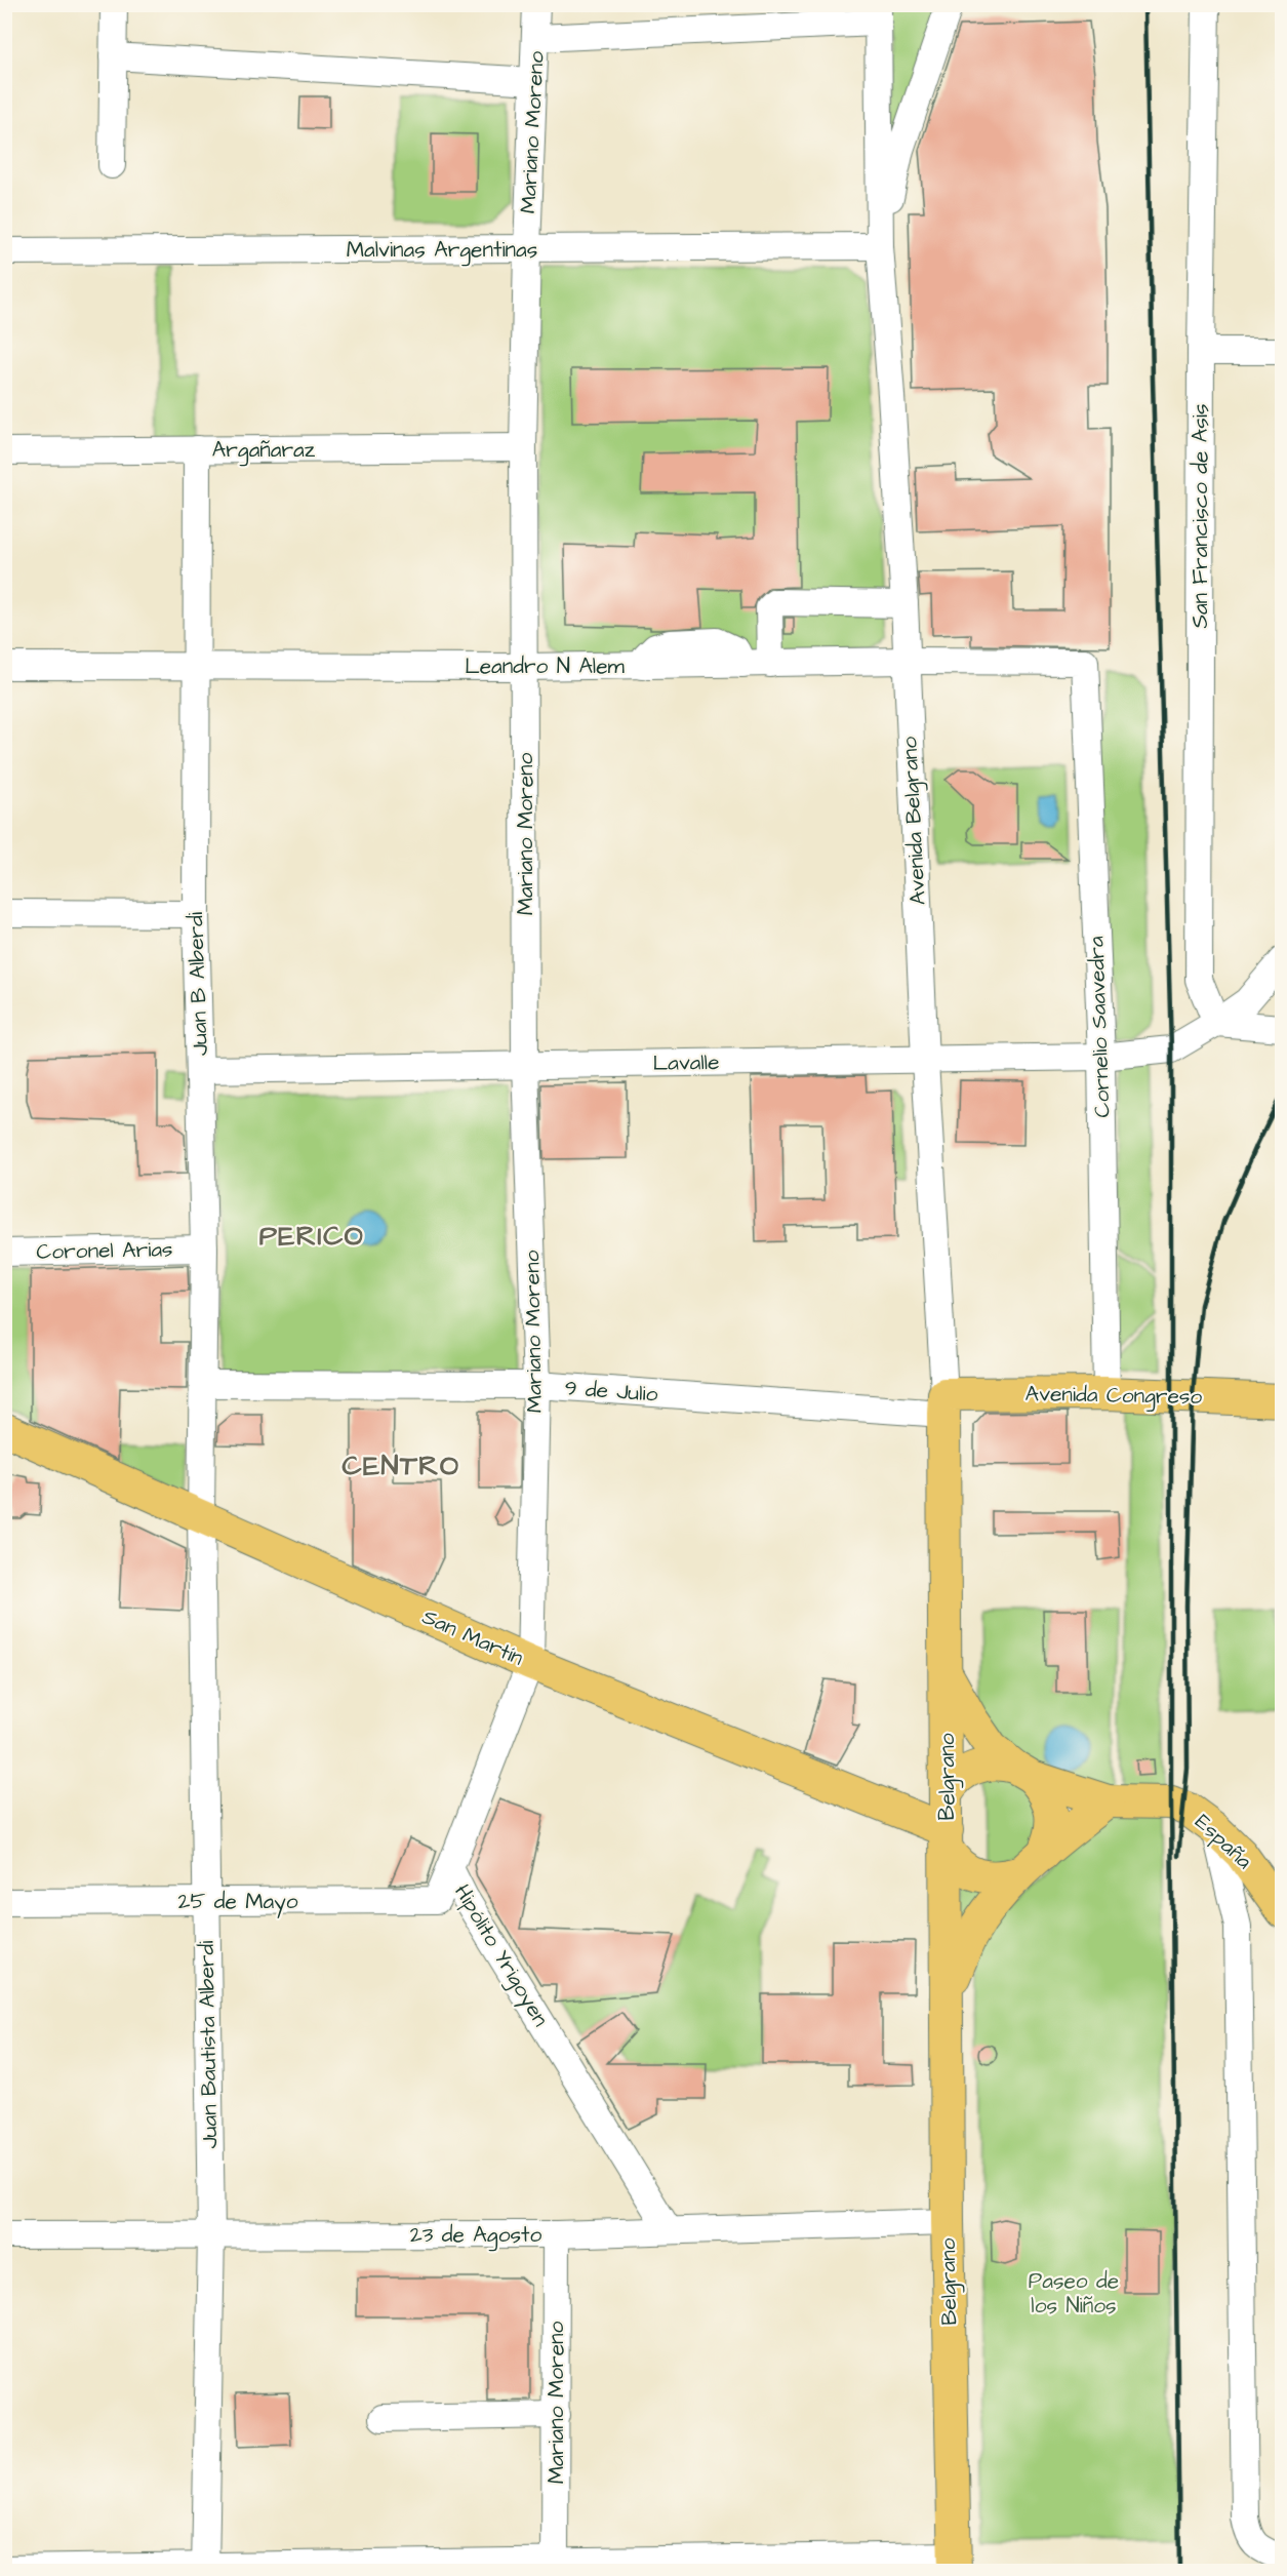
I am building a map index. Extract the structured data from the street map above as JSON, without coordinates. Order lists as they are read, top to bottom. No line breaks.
{"streets":{"main road":["Avenida Congreso","San Martín","Belgrano","España"],"street":["Mariano Moreno","Malvinas Argentinas","Argañaraz","San Francisco de Asis","Leandro N Alem","Avenida Belgrano","Juan B Alberdi","Cornelio Saavedra","Lavalle","Coronel Arias","9 de Julio","25 de Mayo","Hipólito Yrigoyen","Juan Bautista Alberdi","23 de Agosto"]},"crossings":[["Mariano Moreno","Malvinas Argentinas"],["Mariano Moreno","Argañaraz"],["Mariano Moreno","Leandro N Alem"],["Mariano Moreno","Lavalle"],["Mariano Moreno","9 de Julio"],["Mariano Moreno","San Martín"],["Mariano Moreno","Hipólito Yrigoyen"],["Mariano Moreno","23 de Agosto"],["Malvinas Argentinas","Avenida Belgrano"],["Argañaraz","Juan B Alberdi"],["San Francisco de Asis","Lavalle"],["Leandro N Alem","Avenida Belgrano"],["Leandro N Alem","Juan B Alberdi"],["Leandro N Alem","Cornelio Saavedra"],["Avenida Belgrano","Lavalle"],["Avenida Belgrano","9 de Julio"],["Avenida Belgrano","Avenida Congreso"],["Avenida Belgrano","Belgrano"],["Juan B Alberdi","Lavalle"],["Juan B Alberdi","Coronel Arias"],["Juan B Alberdi","9 de Julio"],["Juan B Alberdi","San Martín"],["Juan B Alberdi","Juan Bautista Alberdi"],["Cornelio Saavedra","Lavalle"],["Cornelio Saavedra","Avenida Congreso"],["9 de Julio","Avenida Congreso"],["9 de Julio","Belgrano"],["Avenida Congreso","Belgrano"],["San Martín","Belgrano"],["San Martín","Hipólito Yrigoyen"],["San Martín","Juan Bautista Alberdi"],["Belgrano","España"],["Belgrano","23 de Agosto"],["25 de Mayo","Hipólito Yrigoyen"],["25 de Mayo","Juan Bautista Alberdi"],["Hipólito Yrigoyen","23 de Agosto"],["Juan Bautista Alberdi","23 de Agosto"]],"districts":["PERICO","CENTRO"],"parks":["Paseo de los Niños"]}
